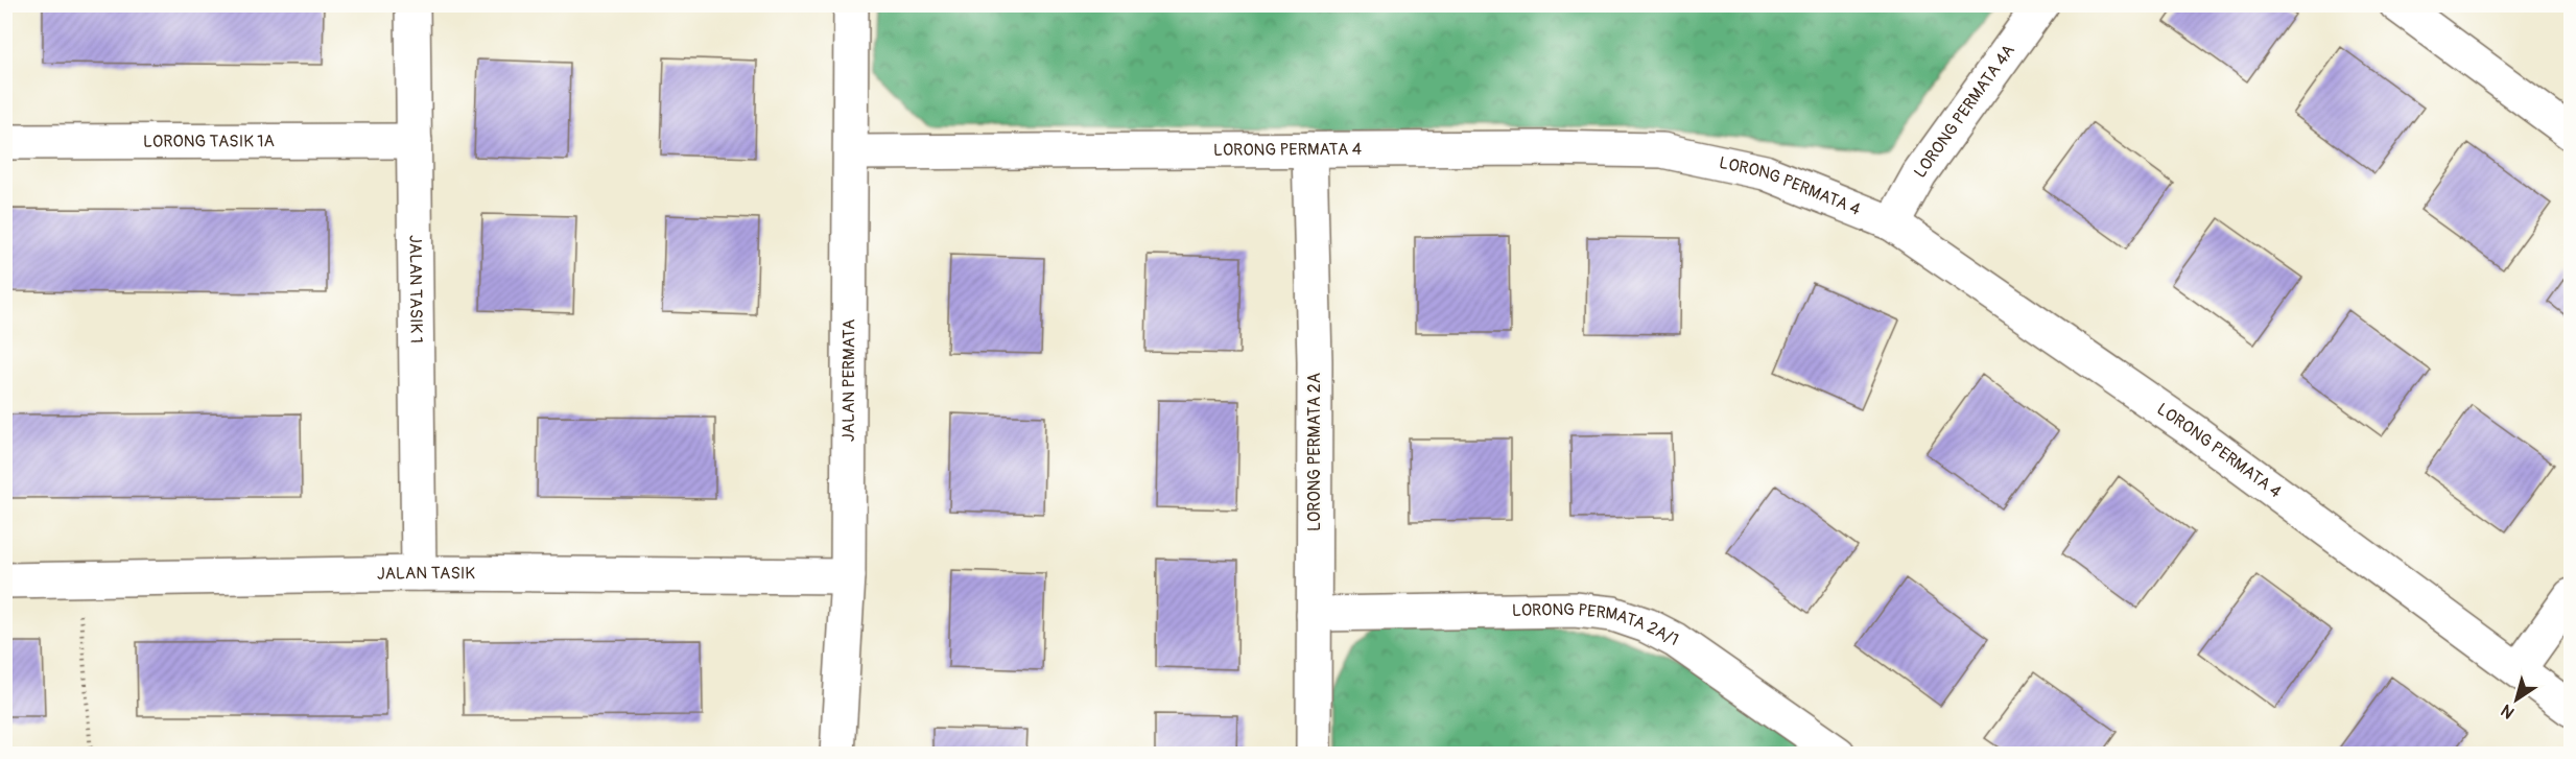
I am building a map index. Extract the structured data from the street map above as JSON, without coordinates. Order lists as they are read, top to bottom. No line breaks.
{"streets":{"street":["LORONG PERMATA 4A","LORONG TASIK 1A","LORONG PERMATA 4","JALAN TASIK 1","JALAN PERMATA","LORONG PERMATA 2A","JALAN TASIK","LORONG PERMATA 2A/1"]},"crossings":[["LORONG PERMATA 4A","LORONG PERMATA 4"],["LORONG TASIK 1A","JALAN TASIK 1"],["LORONG PERMATA 4","JALAN PERMATA"],["LORONG PERMATA 4","LORONG PERMATA 2A"],["JALAN TASIK 1","JALAN TASIK"],["JALAN PERMATA","JALAN TASIK"],["LORONG PERMATA 2A","LORONG PERMATA 2A/1"]],"north":"bottom left"}
